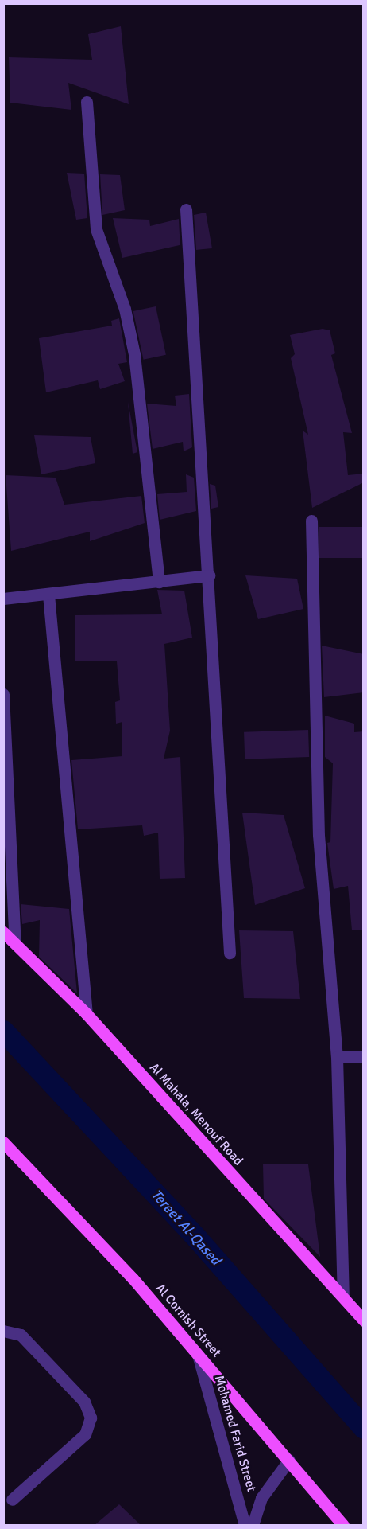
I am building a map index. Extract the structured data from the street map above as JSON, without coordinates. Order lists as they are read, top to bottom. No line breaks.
{"streets":{"main road":["Al Mahala, Menouf Road","Al Cornish Street"],"street":["Mohamed Farid Street"]},"crossings":[["Al Cornish Street","Mohamed Farid Street"]],"water":["Tereet Al-Qased"]}
